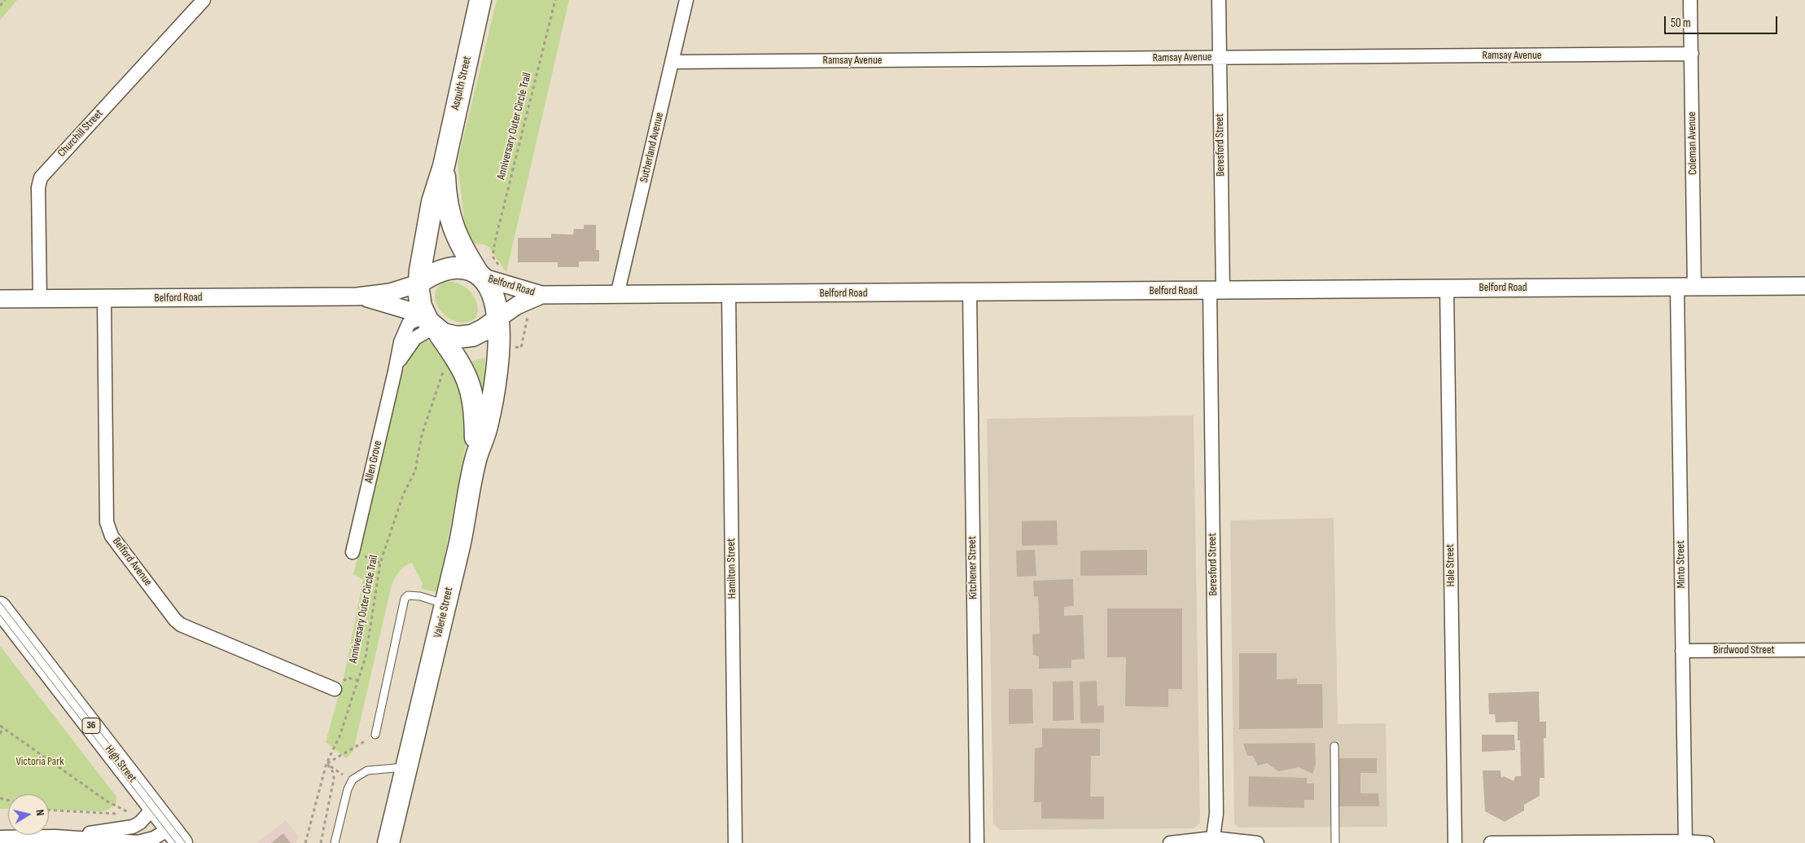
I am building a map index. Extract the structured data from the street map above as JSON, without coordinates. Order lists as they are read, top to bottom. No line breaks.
{"streets":{"main road":["Asquith Street","Valerie Street","36","High Street"],"street":["Ramsay Avenue","Churchill Street","Coleman Avenue","Beresford Street","Sutherland Avenue","Belford Road","Allen Grove","Belford Avenue","Minto Street","Hale Street","Kitchener Street","Hamilton Street","Birdwood Street"],"path":["Anniversary Outer Circle Trail"]},"crossings":[["Ramsay Avenue","Coleman Avenue"],["Ramsay Avenue","Beresford Street"],["Ramsay Avenue","Sutherland Avenue"],["Asquith Street","Belford Road"],["Asquith Street","Allen Grove"],["Asquith Street","Valerie Street"],["Anniversary Outer Circle Trail","Valerie Street"],["Churchill Street","Belford Road"],["Coleman Avenue","Belford Road"],["Coleman Avenue","Minto Street"],["Beresford Street","Belford Road"],["Sutherland Avenue","Belford Road"],["Belford Road","Allen Grove"],["Belford Road","Belford Avenue"],["Belford Road","Minto Street"],["Belford Road","Hale Street"],["Belford Road","Kitchener Street"],["Belford Road","Hamilton Street"],["Belford Road","Valerie Street"],["Allen Grove","Valerie Street"],["Minto Street","Birdwood Street"]],"parks":["Victoria Park"],"scale_bar":"50 m","north":"right"}
